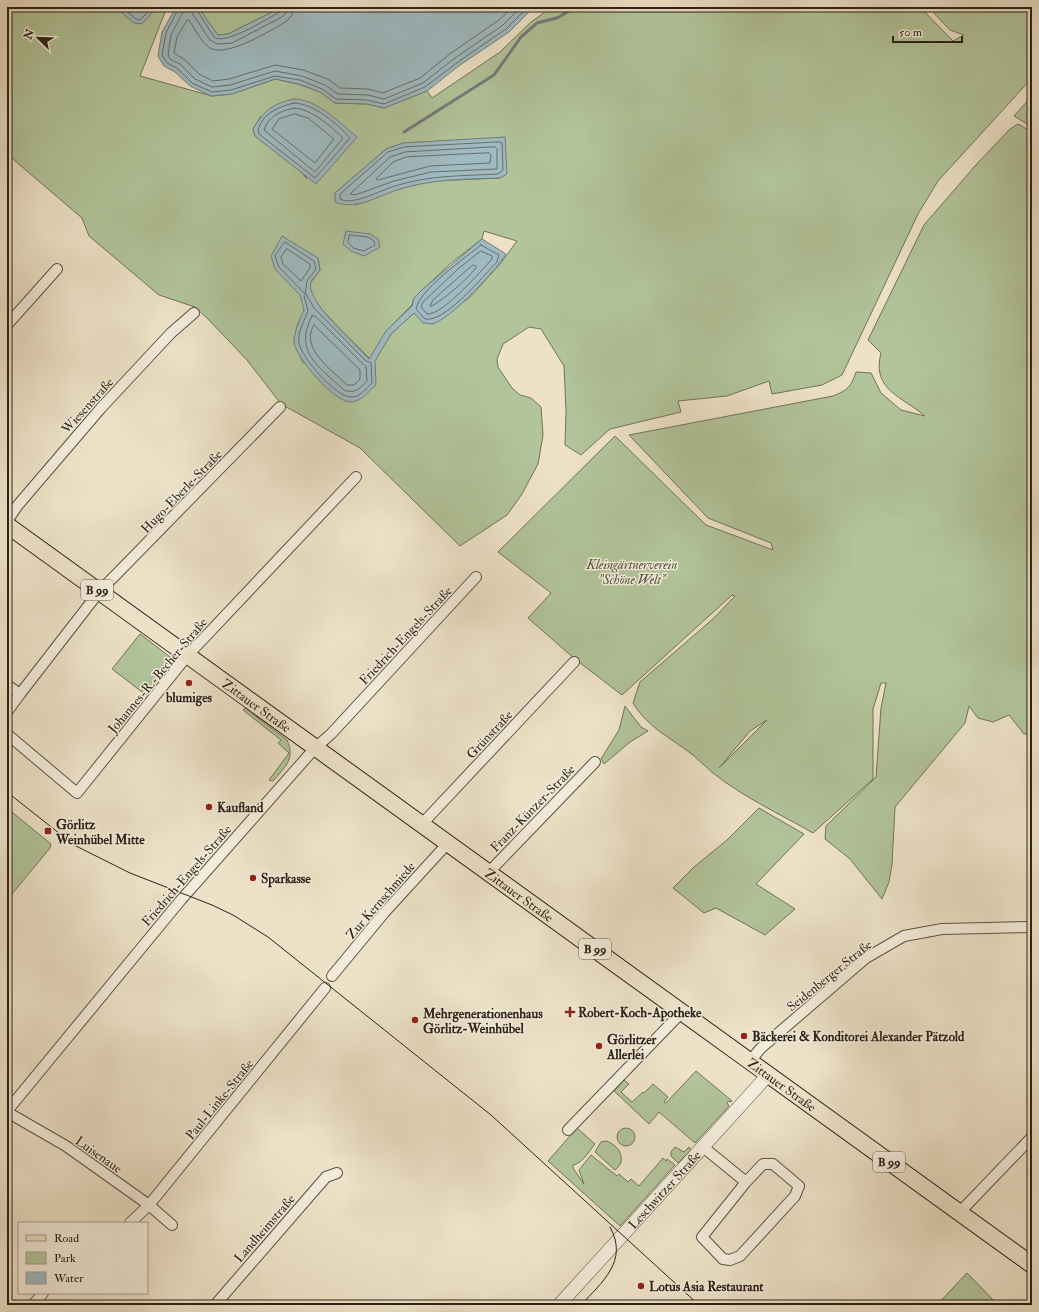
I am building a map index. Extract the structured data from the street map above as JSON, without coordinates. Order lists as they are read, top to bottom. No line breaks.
{"streets":{"main road":["B 99","Zittauer Straße"],"street":["Wiesenstraße","Hugo-Eberle-Straße","Friedrich-Engels-Straße","Johannes-R.-Becher-Straße","Grünstraße","Franz-Künzer-Straße","Zur Kernschmiede","Seidenberger Straße","Paul-Linke-Straße","Luisenaue","Leschwitzer Straße","Landheimstraße"]},"crossings":[["Hugo-Eberle-Straße","Zittauer Straße"],["Friedrich-Engels-Straße","Zittauer Straße"],["Friedrich-Engels-Straße","Luisenaue"],["Johannes-R.-Becher-Straße","Zittauer Straße"],["Zittauer Straße","Grünstraße"],["Zittauer Straße","Franz-Künzer-Straße"],["Zittauer Straße","Zur Kernschmiede"],["Zittauer Straße","Seidenberger Straße"],["Zittauer Straße","Leschwitzer Straße"],["Paul-Linke-Straße","Luisenaue"]],"parks":["Kleingärtnerverein \"Schöne Welt\""],"places":{"other":["blumiges","Kaufland","Sparkasse","Mehrgenerationenhaus Görlitz-Weinhübel","Bäckerei & Konditorei Alexander Pätzold","Görlitzer Allerlei","Lotus Asia Restaurant"],"transit":["Görlitz Weinhübel Mitte"],"health":["Robert-Koch-Apotheke"]},"legend":["Road","Park","Water"],"scale_bar":"50 m","north":"top left"}
